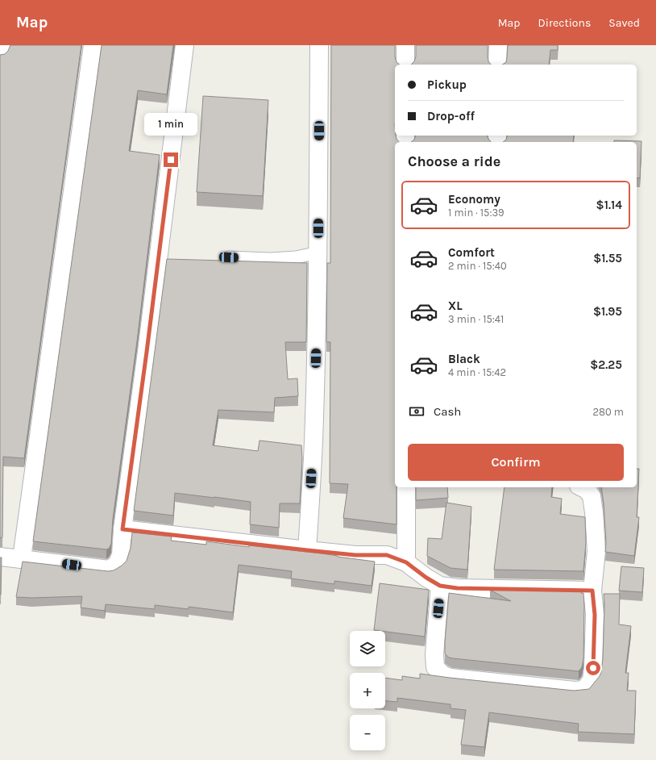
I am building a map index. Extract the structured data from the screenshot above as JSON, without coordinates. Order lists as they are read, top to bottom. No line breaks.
{"page":{"header":"Map","nav":["Map","Directions","Saved"],"banner":["Pickup","Drop-off"],"bubble":"1 min","heading":"Choose a ride","list":[{"name":"Economy","note":"1 min · 15:39","value":"$1.14"},{"name":"Comfort","note":"2 min · 15:40","value":"$1.55"},{"name":"XL","note":"3 min · 15:41","value":"$1.95"},{"name":"Black","note":"4 min · 15:42","value":"$2.25"}],"pay":["Cash","280 m"],"buttons":"Confirm","map_buttons":["+","−"]}}
